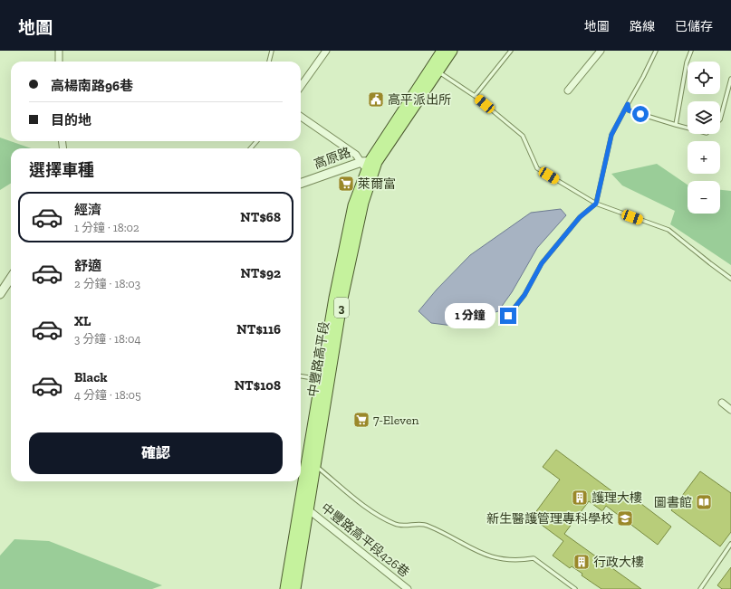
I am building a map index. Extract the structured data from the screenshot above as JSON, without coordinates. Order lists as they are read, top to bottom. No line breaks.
{"streets":{"main road":["3","中豐路高平段"],"street":["高原路","中豐路高平段426巷"]},"crossings":[["高原路","中豐路高平段"],["中豐路高平段","中豐路高平段426巷"]],"places":{"public building":["高平派出所"],"supermarket":["萊爾富","7-Eleven"],"building":["護理大樓","行政大樓"],"library":["圖書館"],"school or university":["新生醫護管理專科學校"]},"page":{"header":"地圖","nav":["地圖","路線","已儲存"],"map_buttons":["+","−"],"banner":["高楊南路96巷","目的地"],"heading":"選擇車種","list":[{"name":"經濟","note":"1 分鐘 · 18:02","value":"NT$68"},{"name":"舒適","note":"2 分鐘 · 18:03","value":"NT$92"},{"name":"XL","note":"3 分鐘 · 18:04","value":"NT$116"},{"name":"Black","note":"4 分鐘 · 18:05","value":"NT$108"}],"bubble":"1 分鐘","buttons":"確認"}}
